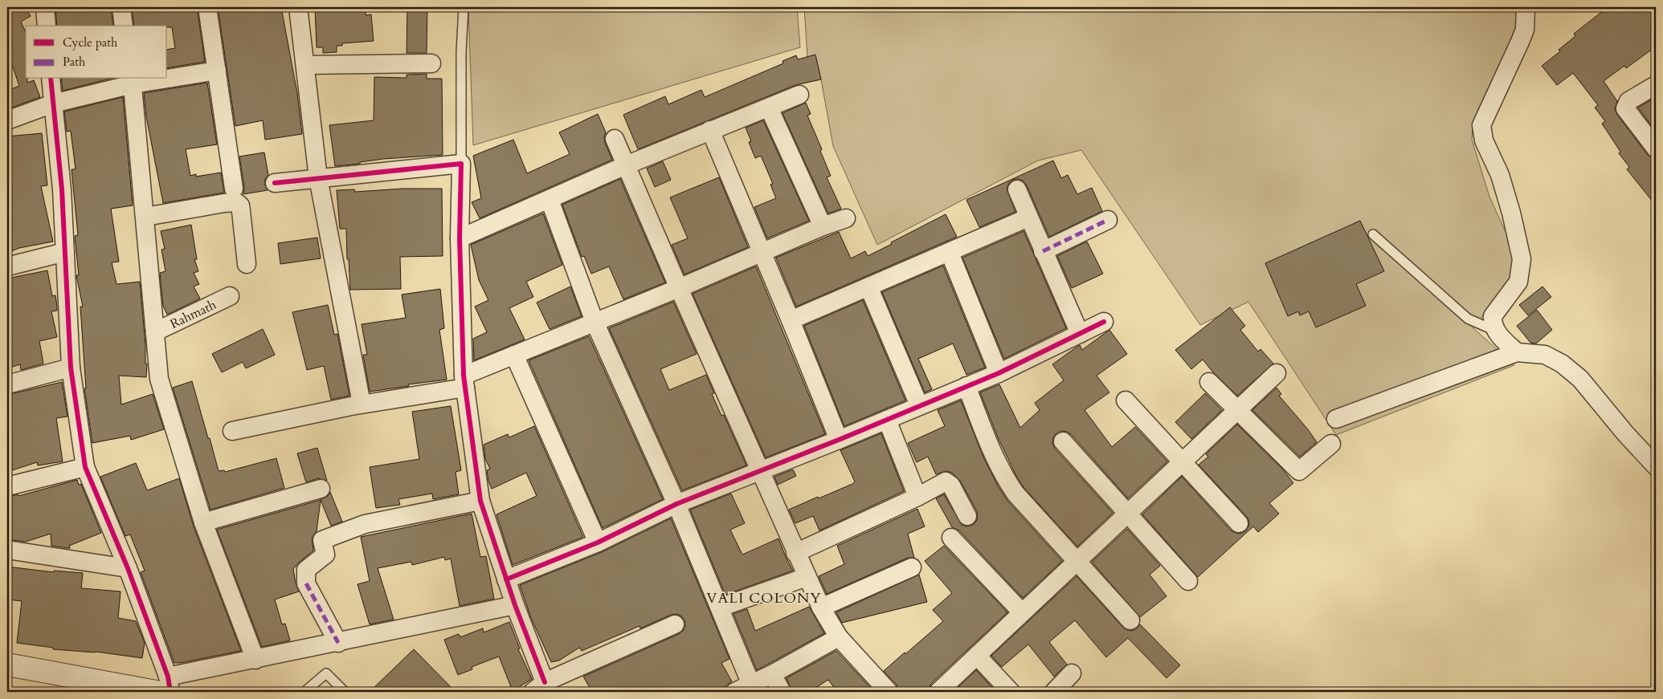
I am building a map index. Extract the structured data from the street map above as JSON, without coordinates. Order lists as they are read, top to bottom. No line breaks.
{"streets":{"street":["Rahmath"]},"districts":["VALI COLONY"],"legend":["Cycle path","Path"]}
